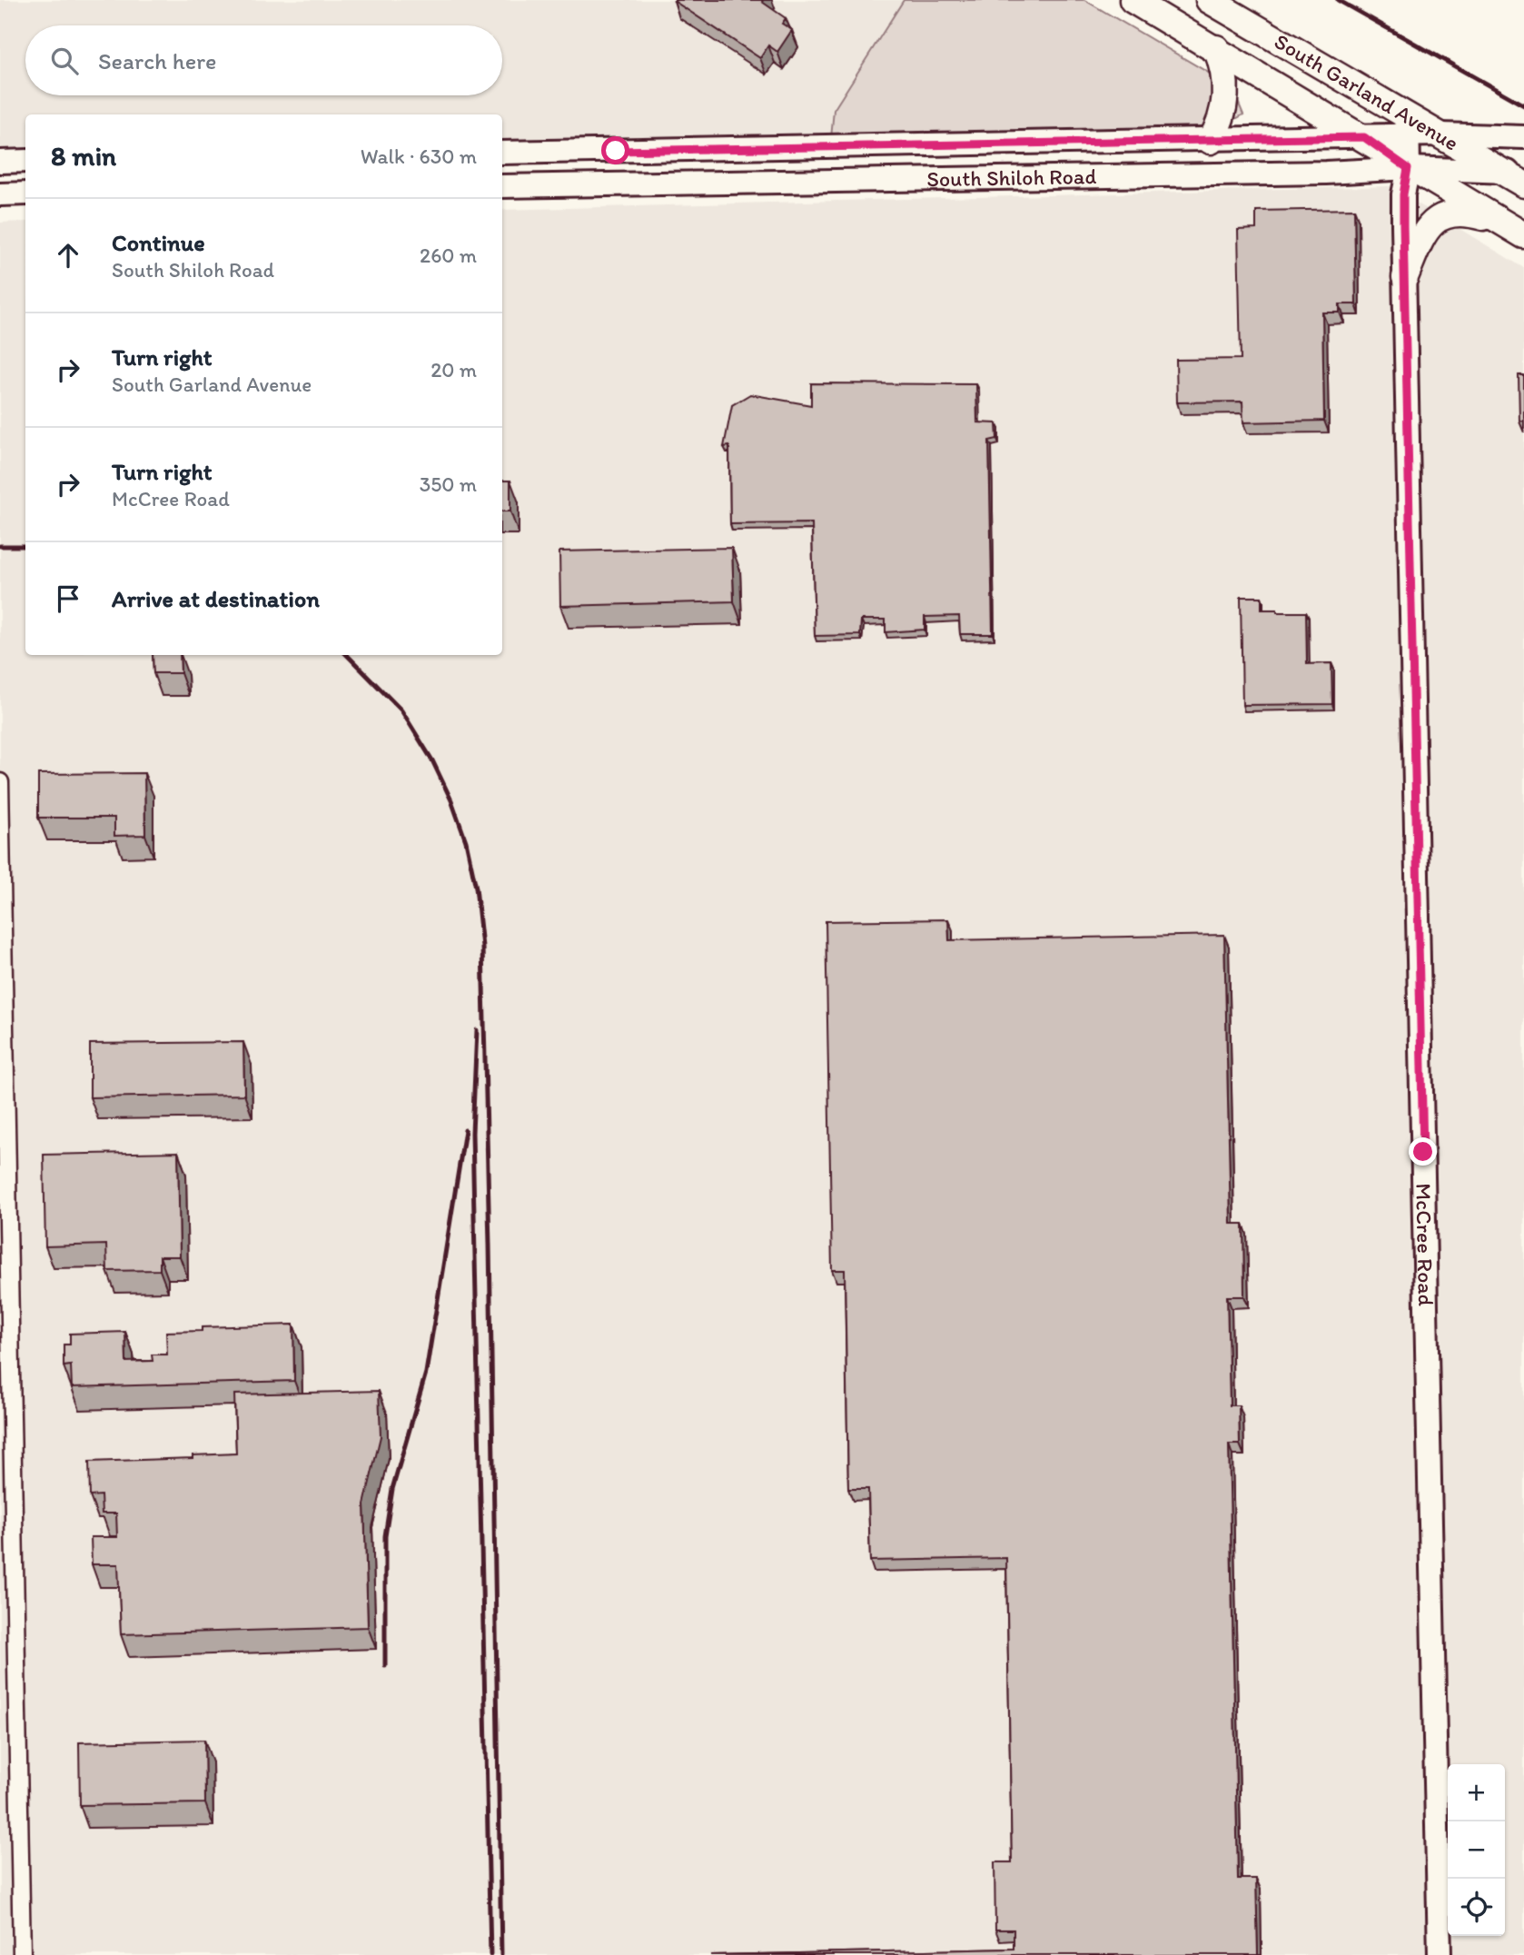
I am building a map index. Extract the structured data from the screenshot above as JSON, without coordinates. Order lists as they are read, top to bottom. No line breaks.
{"streets":{"main road":["South Garland Avenue","South Shiloh Road","McCree Road"]},"crossings":[["South Garland Avenue","South Shiloh Road"],["South Garland Avenue","McCree Road"],["South Shiloh Road","McCree Road"]],"page":{"search":"Search here","heading":["8 min","Walk · 630 m"],"list":[["Continue","South Shiloh Road","260 m"],["Turn right","South Garland Avenue","20 m"],["Turn right","McCree Road","350 m"],"Arrive at destination"],"map_buttons":["+","−"]}}
